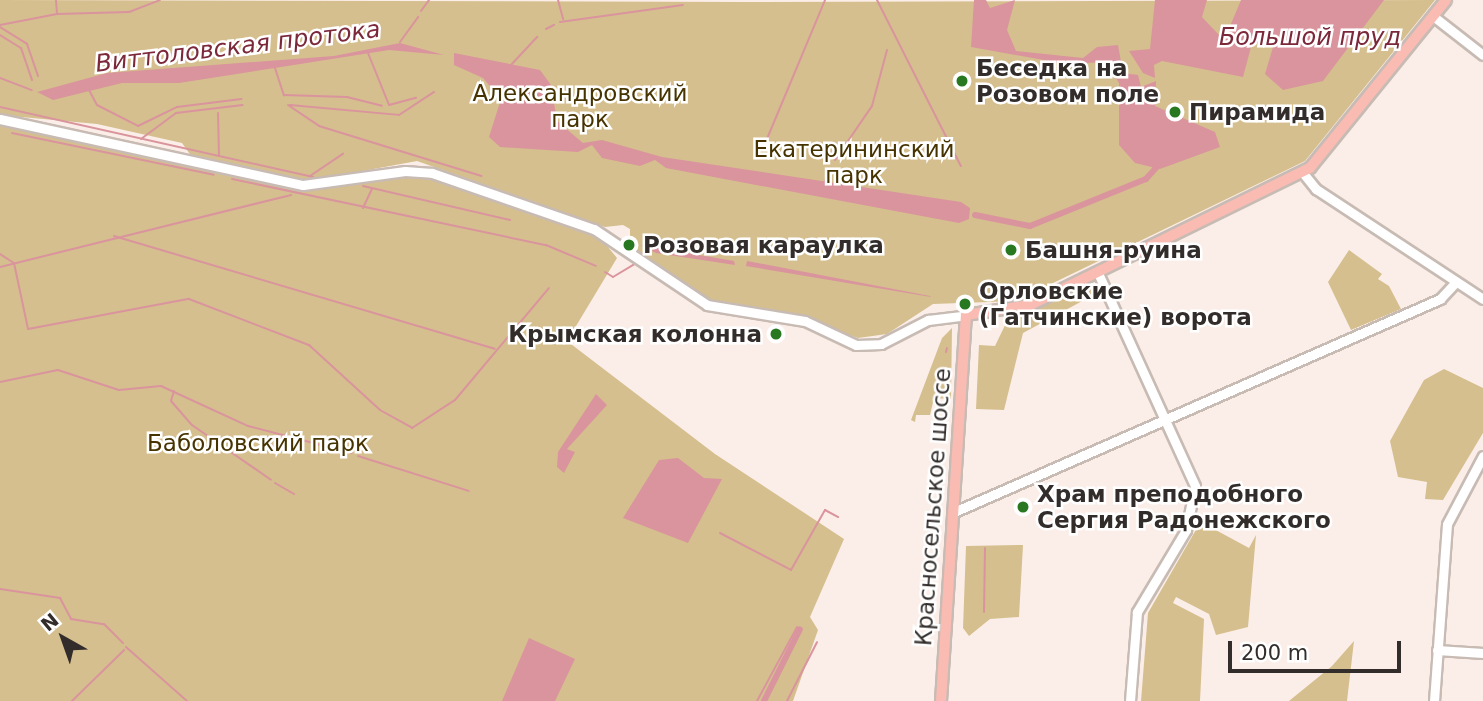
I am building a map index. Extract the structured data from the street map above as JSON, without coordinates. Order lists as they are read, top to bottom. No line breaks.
{"streets":{"main road":["Красносельское шоссе"]},"water":["Большой пруд","Виттоловская протока"],"parks":["Александровский парк","Екатерининский парк","Баболовский парк"],"places":["Беседка на Розовом поле","Пирамида","Розовая караулка","Башня-руина","Орловские (Гатчинские) ворота","Крымская колонна","Храм преподобного Сергия Радонежского"],"scale_bar":"200 m","north":"top left"}
